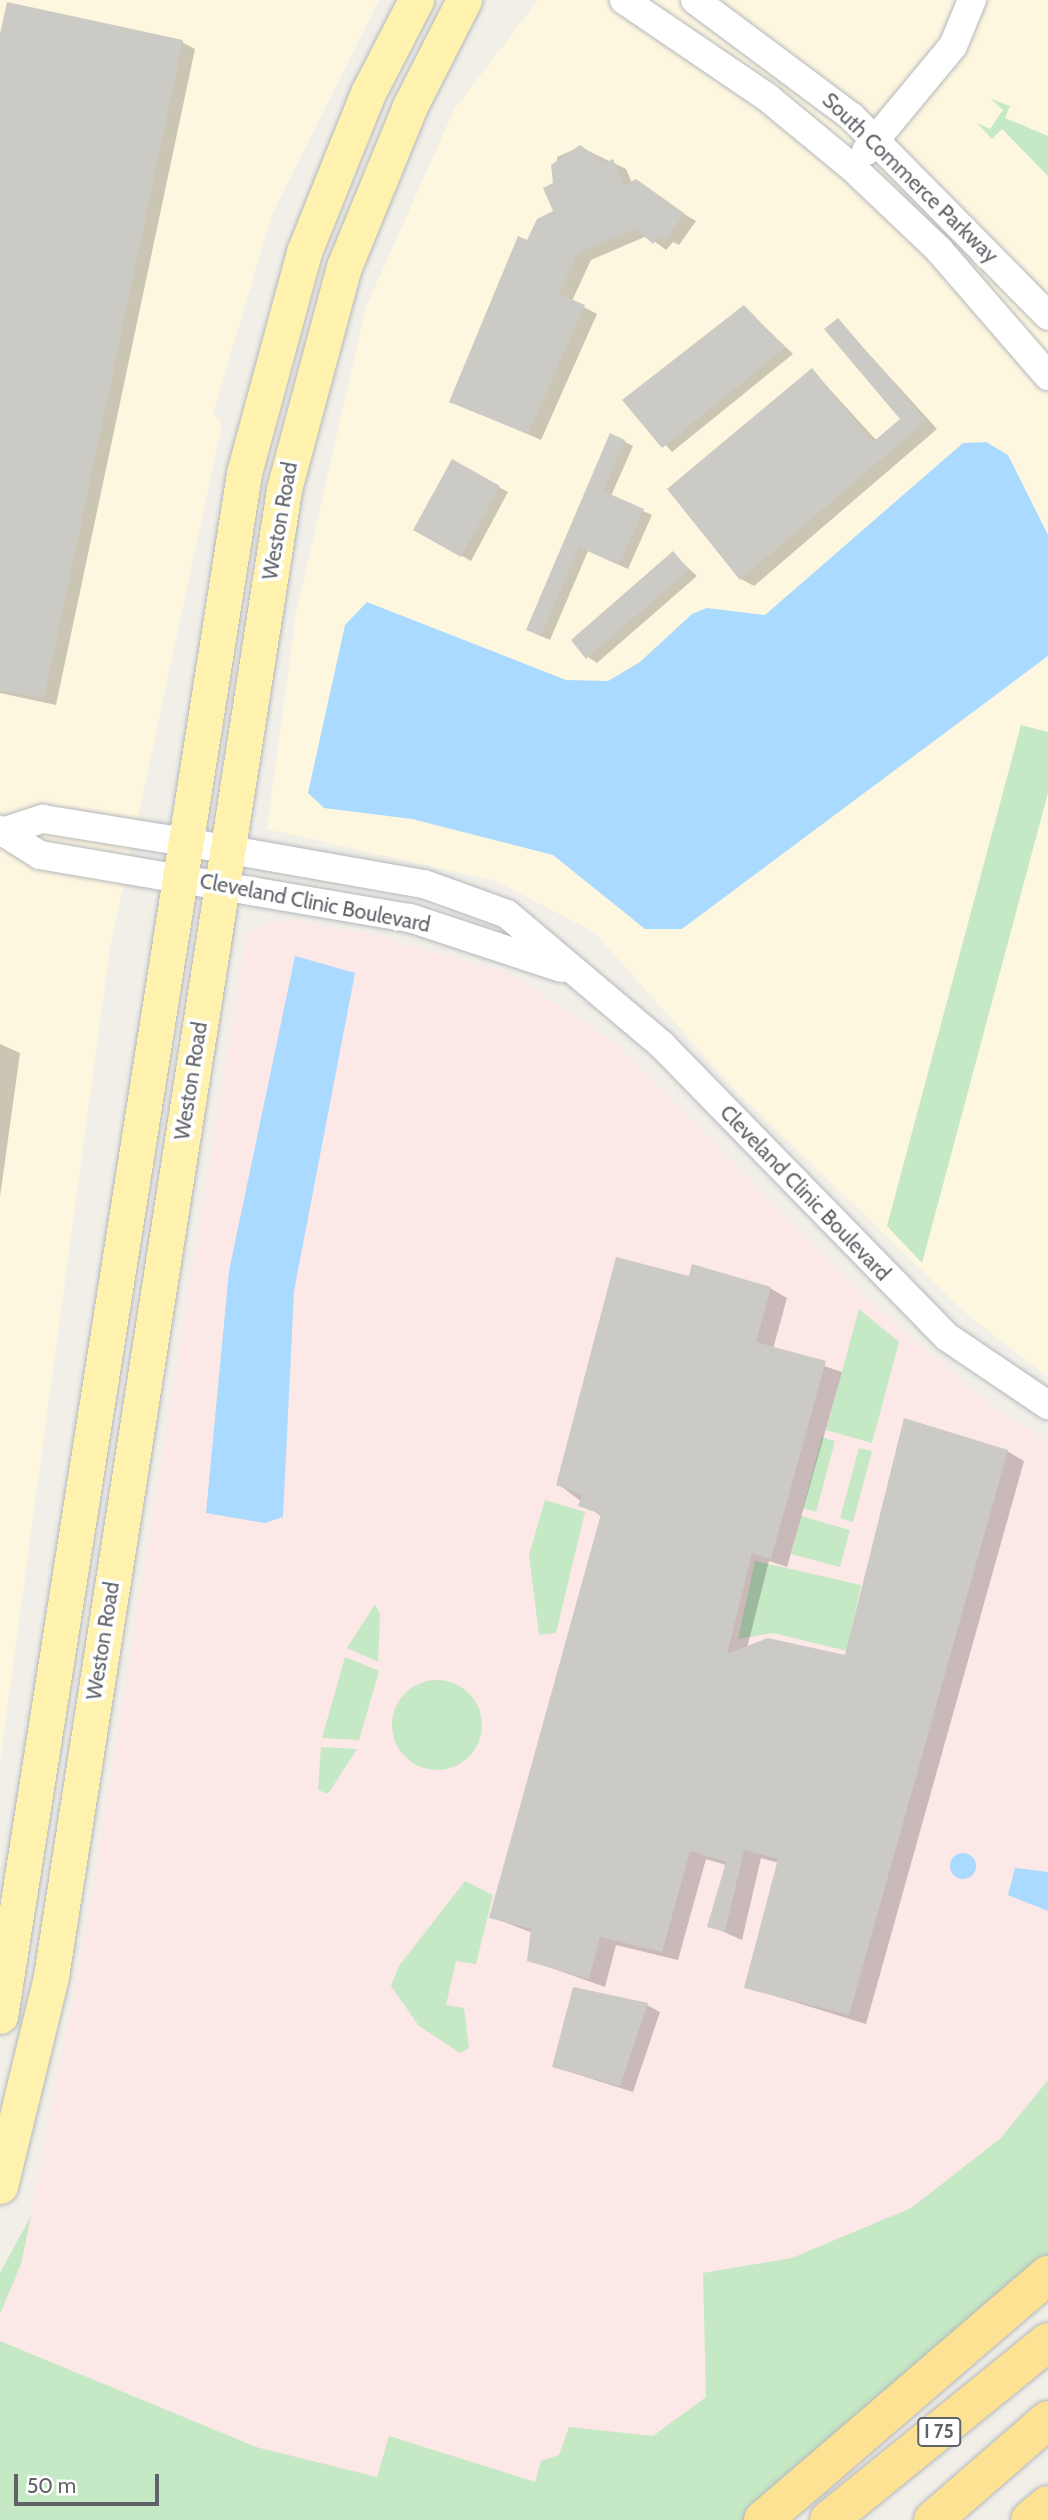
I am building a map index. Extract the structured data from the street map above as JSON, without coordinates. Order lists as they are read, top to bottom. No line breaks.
{"streets":{"highway":["I 75"],"main road":["Weston Road"],"street":["South Commerce Parkway","Cleveland Clinic Boulevard"]},"crossings":[["Weston Road","Cleveland Clinic Boulevard"]],"scale_bar":"50 m"}
